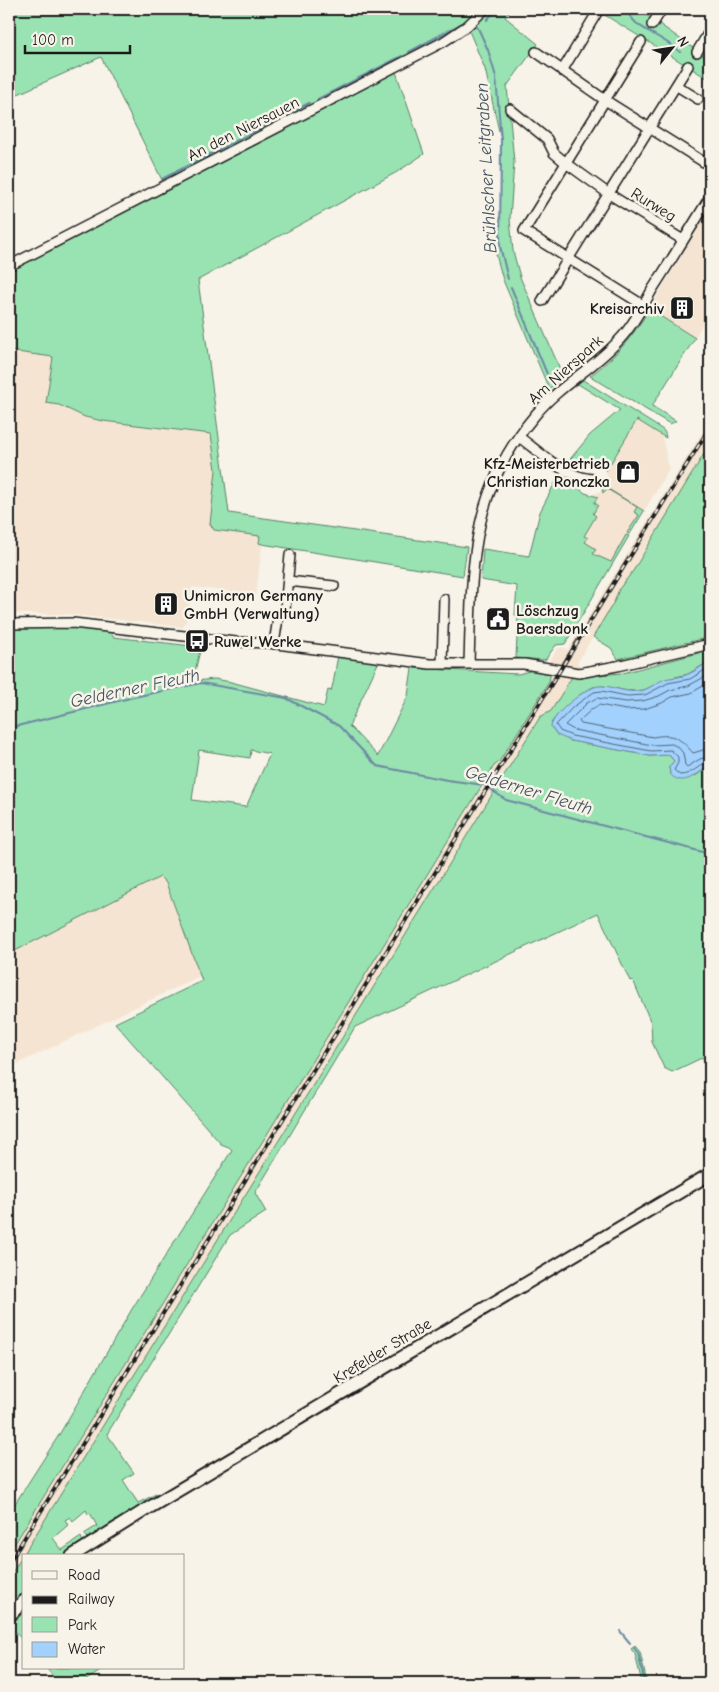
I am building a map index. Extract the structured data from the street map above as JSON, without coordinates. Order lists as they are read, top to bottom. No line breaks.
{"streets":{"main road":["Krefelder Straße"],"street":["An den Niersauen","Rurweg","Am Nierspark"]},"crossings":[["Rurweg","Am Nierspark"]],"water":["Brühlscher Leitgraben","Gelderner Fleuth"],"places":{"building":["Kreisarchiv","Unimicron Germany GmbH (Verwaltung)"],"shop":["Kfz-Meisterbetrieb Christian Ronczka"],"public building":["Löschzug Baersdonk"],"bus stop":["Ruwel Werke"]},"legend":["Road","Railway","Park","Water"],"scale_bar":"100 m","north":"top right"}
